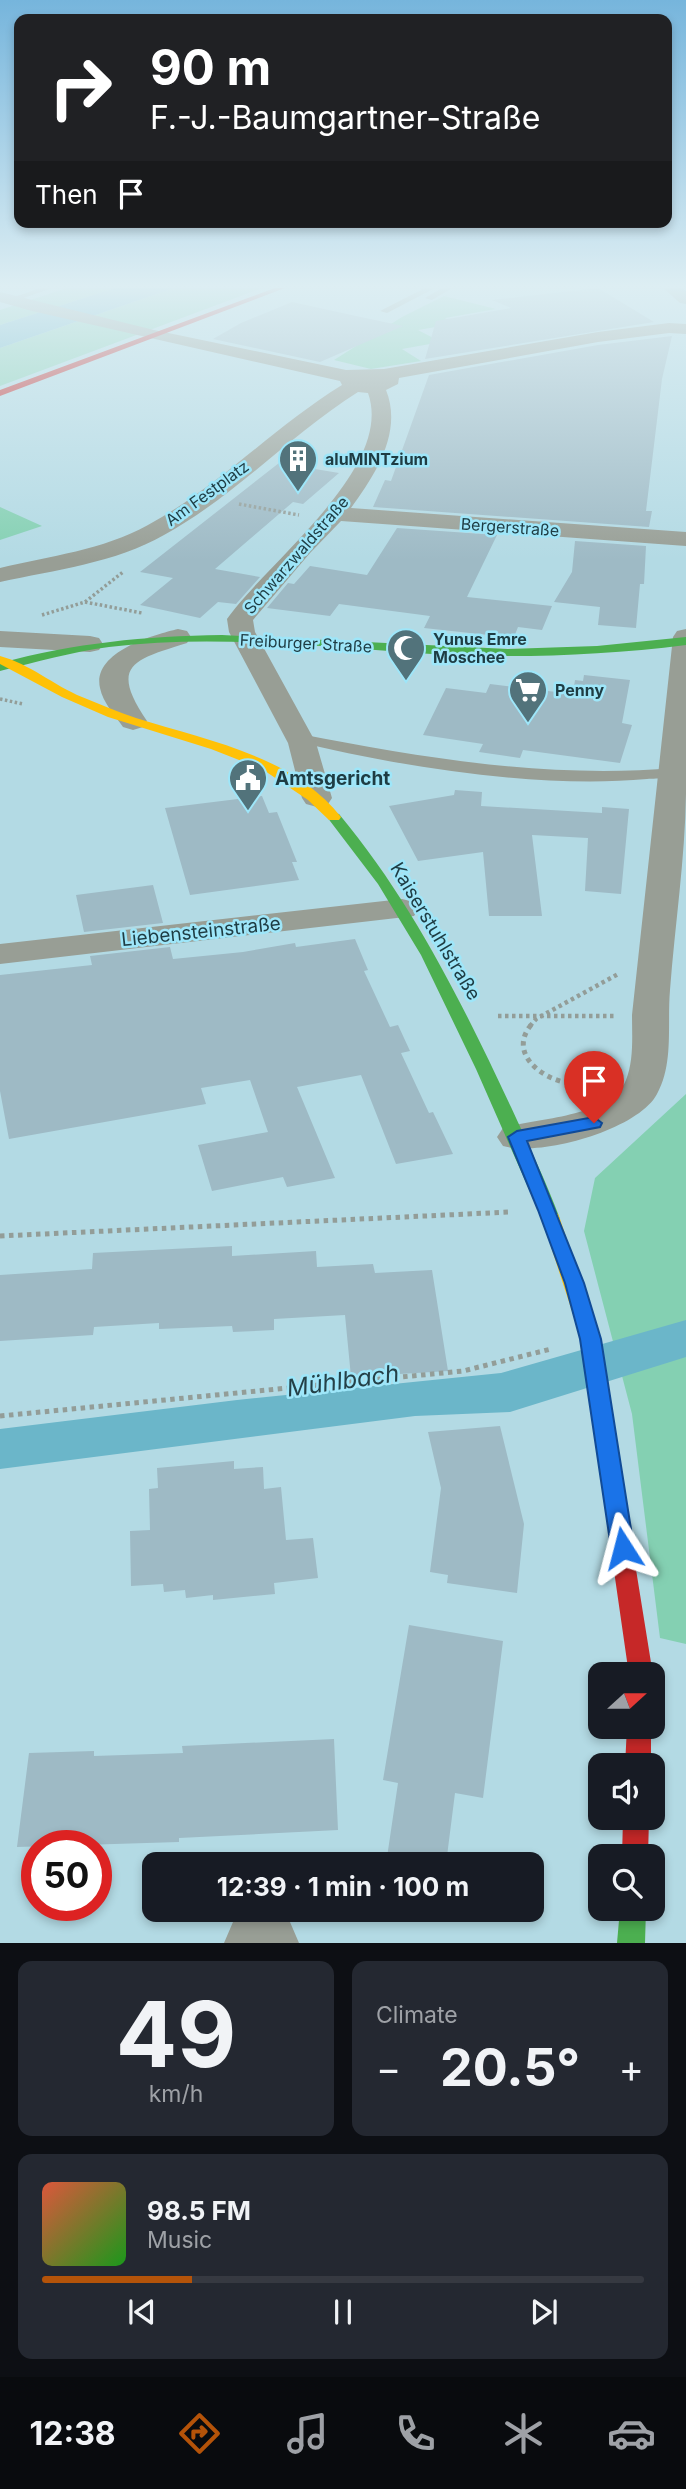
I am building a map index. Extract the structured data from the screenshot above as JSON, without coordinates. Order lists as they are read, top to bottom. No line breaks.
{"streets":{"main road":["Freiburger Straße","Kaiserstuhlstraße"],"street":["Am Festplatz","Bergerstraße","Schwarzwaldstraße","Liebensteinstraße"]},"crossings":[["Am Festplatz","Schwarzwaldstraße"],["Bergerstraße","Schwarzwaldstraße"],["Schwarzwaldstraße","Kaiserstuhlstraße"],["Freiburger Straße","Kaiserstuhlstraße"],["Liebensteinstraße","Kaiserstuhlstraße"]],"water":["Mühlbach"],"places":{"building":["aluMINTzium"],"mosque":["Yunus Emre Moschee"],"supermarket":["Penny"],"public building":["Amtsgericht"]},"north":"right","page":{"turn":["90 m","F.-J.-Baumgartner-Straße"],"then":"Then","limit":"50","trip":"12:39 · 1 min · 100 m","tile":[["49","km/h"],"Climate"],"heat":["−","20.5°","+"],"song":["98.5 FM","Music"],"tabs":"12:38"}}
